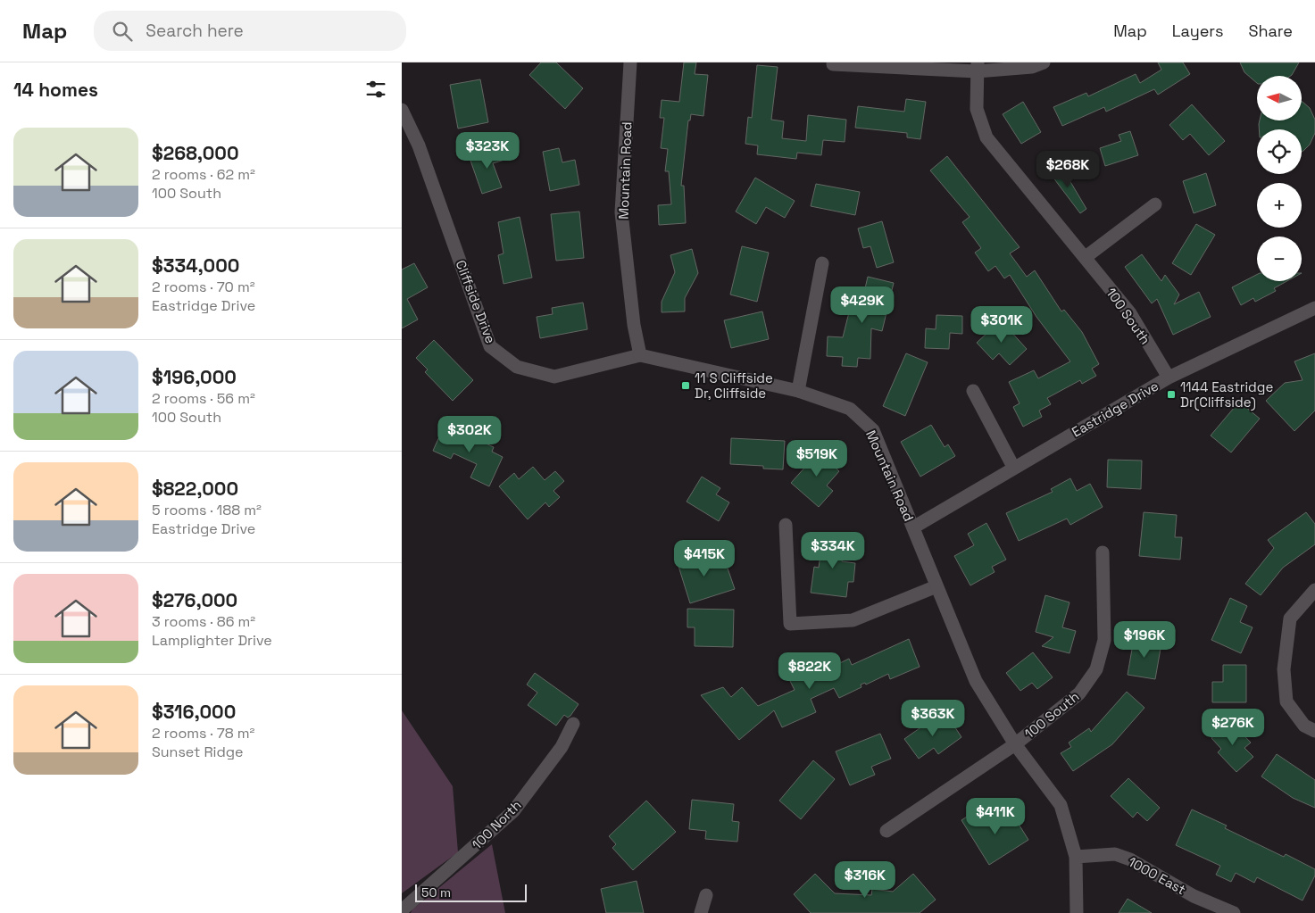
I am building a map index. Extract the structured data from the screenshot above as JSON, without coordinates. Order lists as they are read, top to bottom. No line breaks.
{"streets":{"street":["Mountain Road","Cliffside Drive","100 South","Eastridge Drive","100 North","1000 East"]},"crossings":[["Mountain Road","Cliffside Drive"],["Mountain Road","100 South"],["Mountain Road","Eastridge Drive"],["Mountain Road","1000 East"],["100 South","Eastridge Drive"]],"places":{"transit":["11 S Cliffside Dr, Cliffside","1144 Eastridge Dr(Cliffside)"]},"scale_bar":"50 m","north":"left","page":{"header":"Map","search":"Search here","nav":["Map","Layers","Share"],"heading":"14 homes","map_buttons":["+","−"],"list":[{"name":"$268,000","note":"2 rooms · 62 m² · 100 South"},{"name":"$334,000","note":"2 rooms · 70 m² · Eastridge Drive"},{"name":"$196,000","note":"2 rooms · 56 m² · 100 South"},{"name":"$822,000","note":"5 rooms · 188 m² · Eastridge Drive"},{"name":"$276,000","note":"3 rooms · 86 m² · Lamplighter Drive"},{"name":"$316,000","note":"2 rooms · 78 m² · Sunset Ridge"}],"price":["$323K","$268K","$429K","$301K","$302K","$519K","$334K","$415K","$196K","$822K","$363K","$276K","$411K","$316K"],"scale":"50 m"}}
